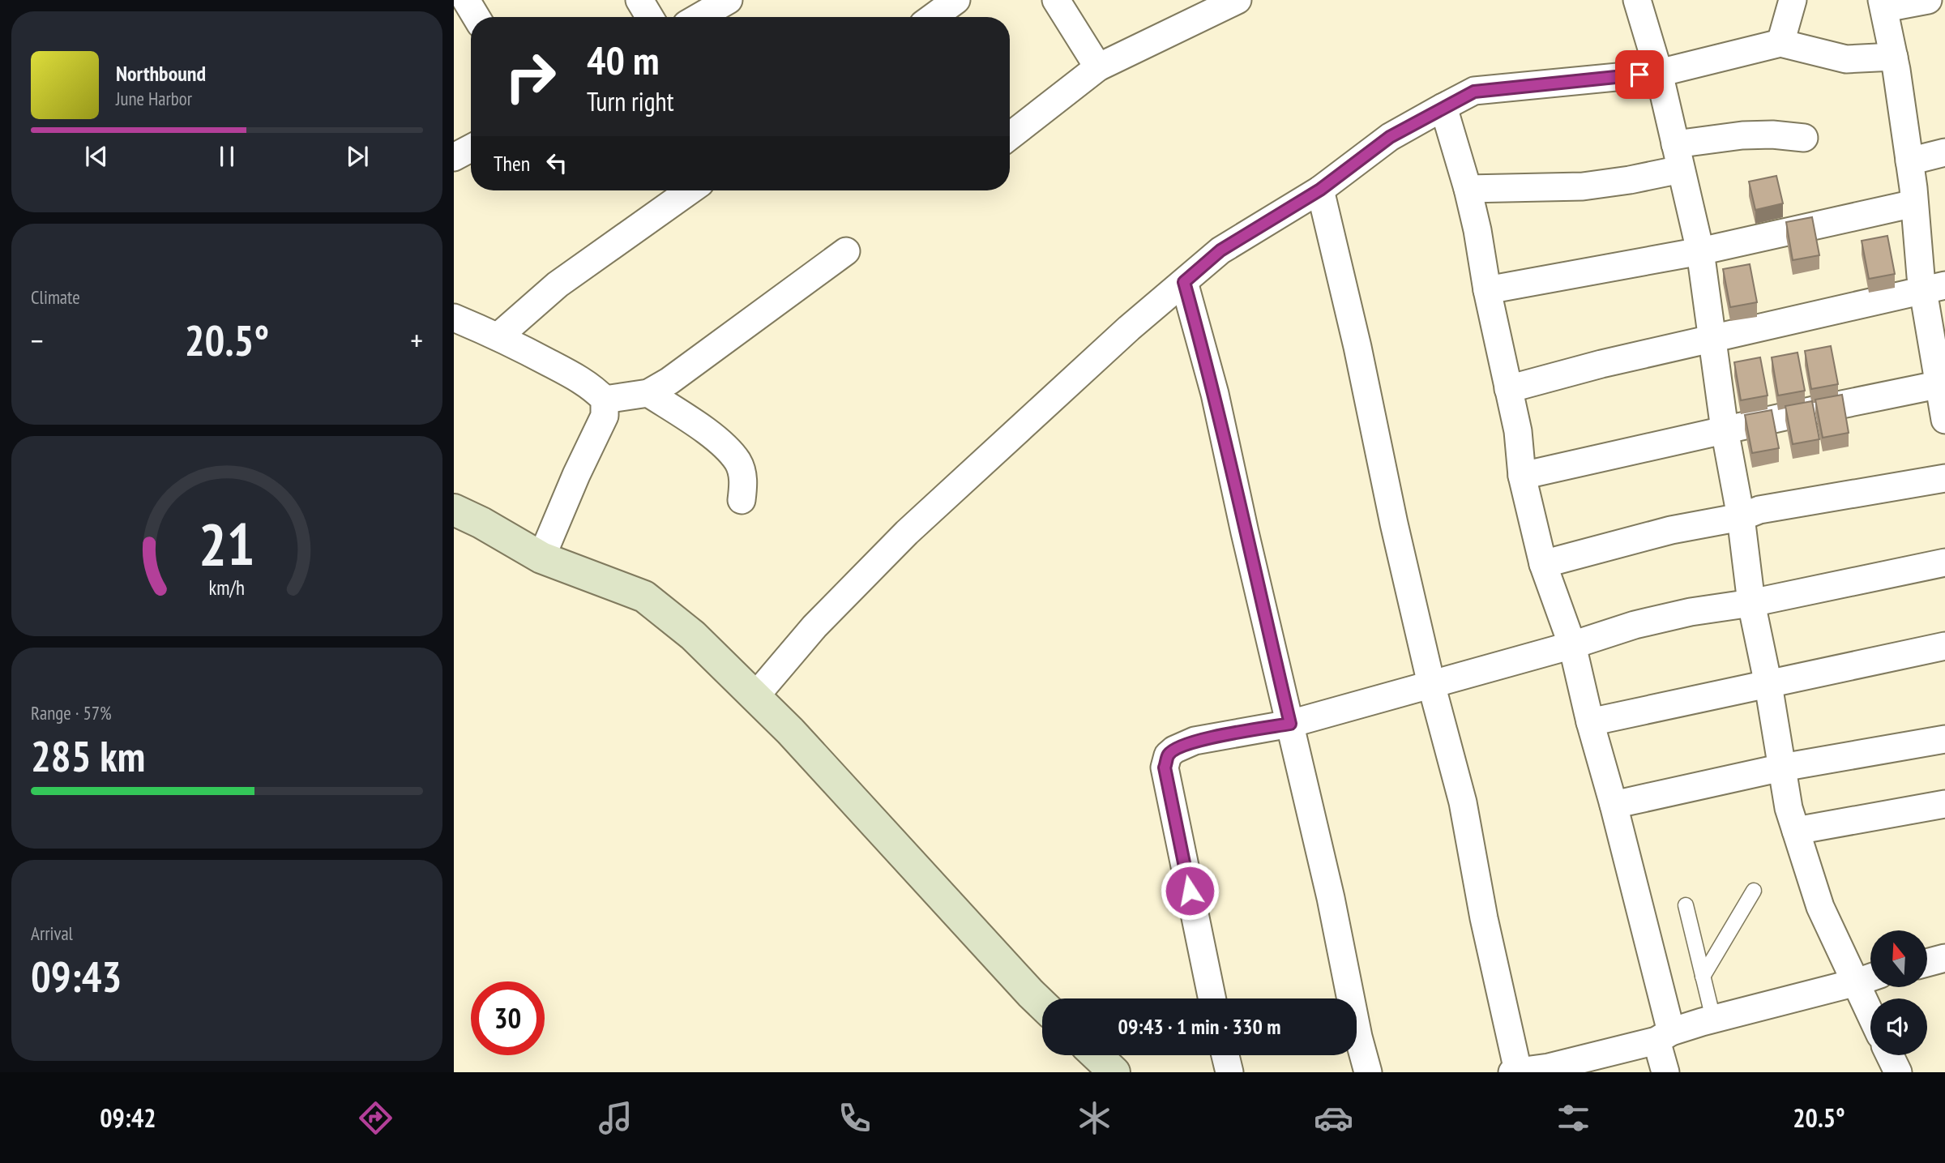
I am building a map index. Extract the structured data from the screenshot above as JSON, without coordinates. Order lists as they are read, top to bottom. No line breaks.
{"north":"top","page":{"turn":["40 m","Turn right"],"song":["Northbound","June Harbor"],"then":"Then","tile":["Climate",["Range · 57%","285 km"],["Arrival","09:43"]],"heat":["−","20.5°","+"],"limit":"30","trip":"09:43 · 1 min · 330 m","tabs":["09:42","20.5°"],"gauge":["21","km/h"]}}
